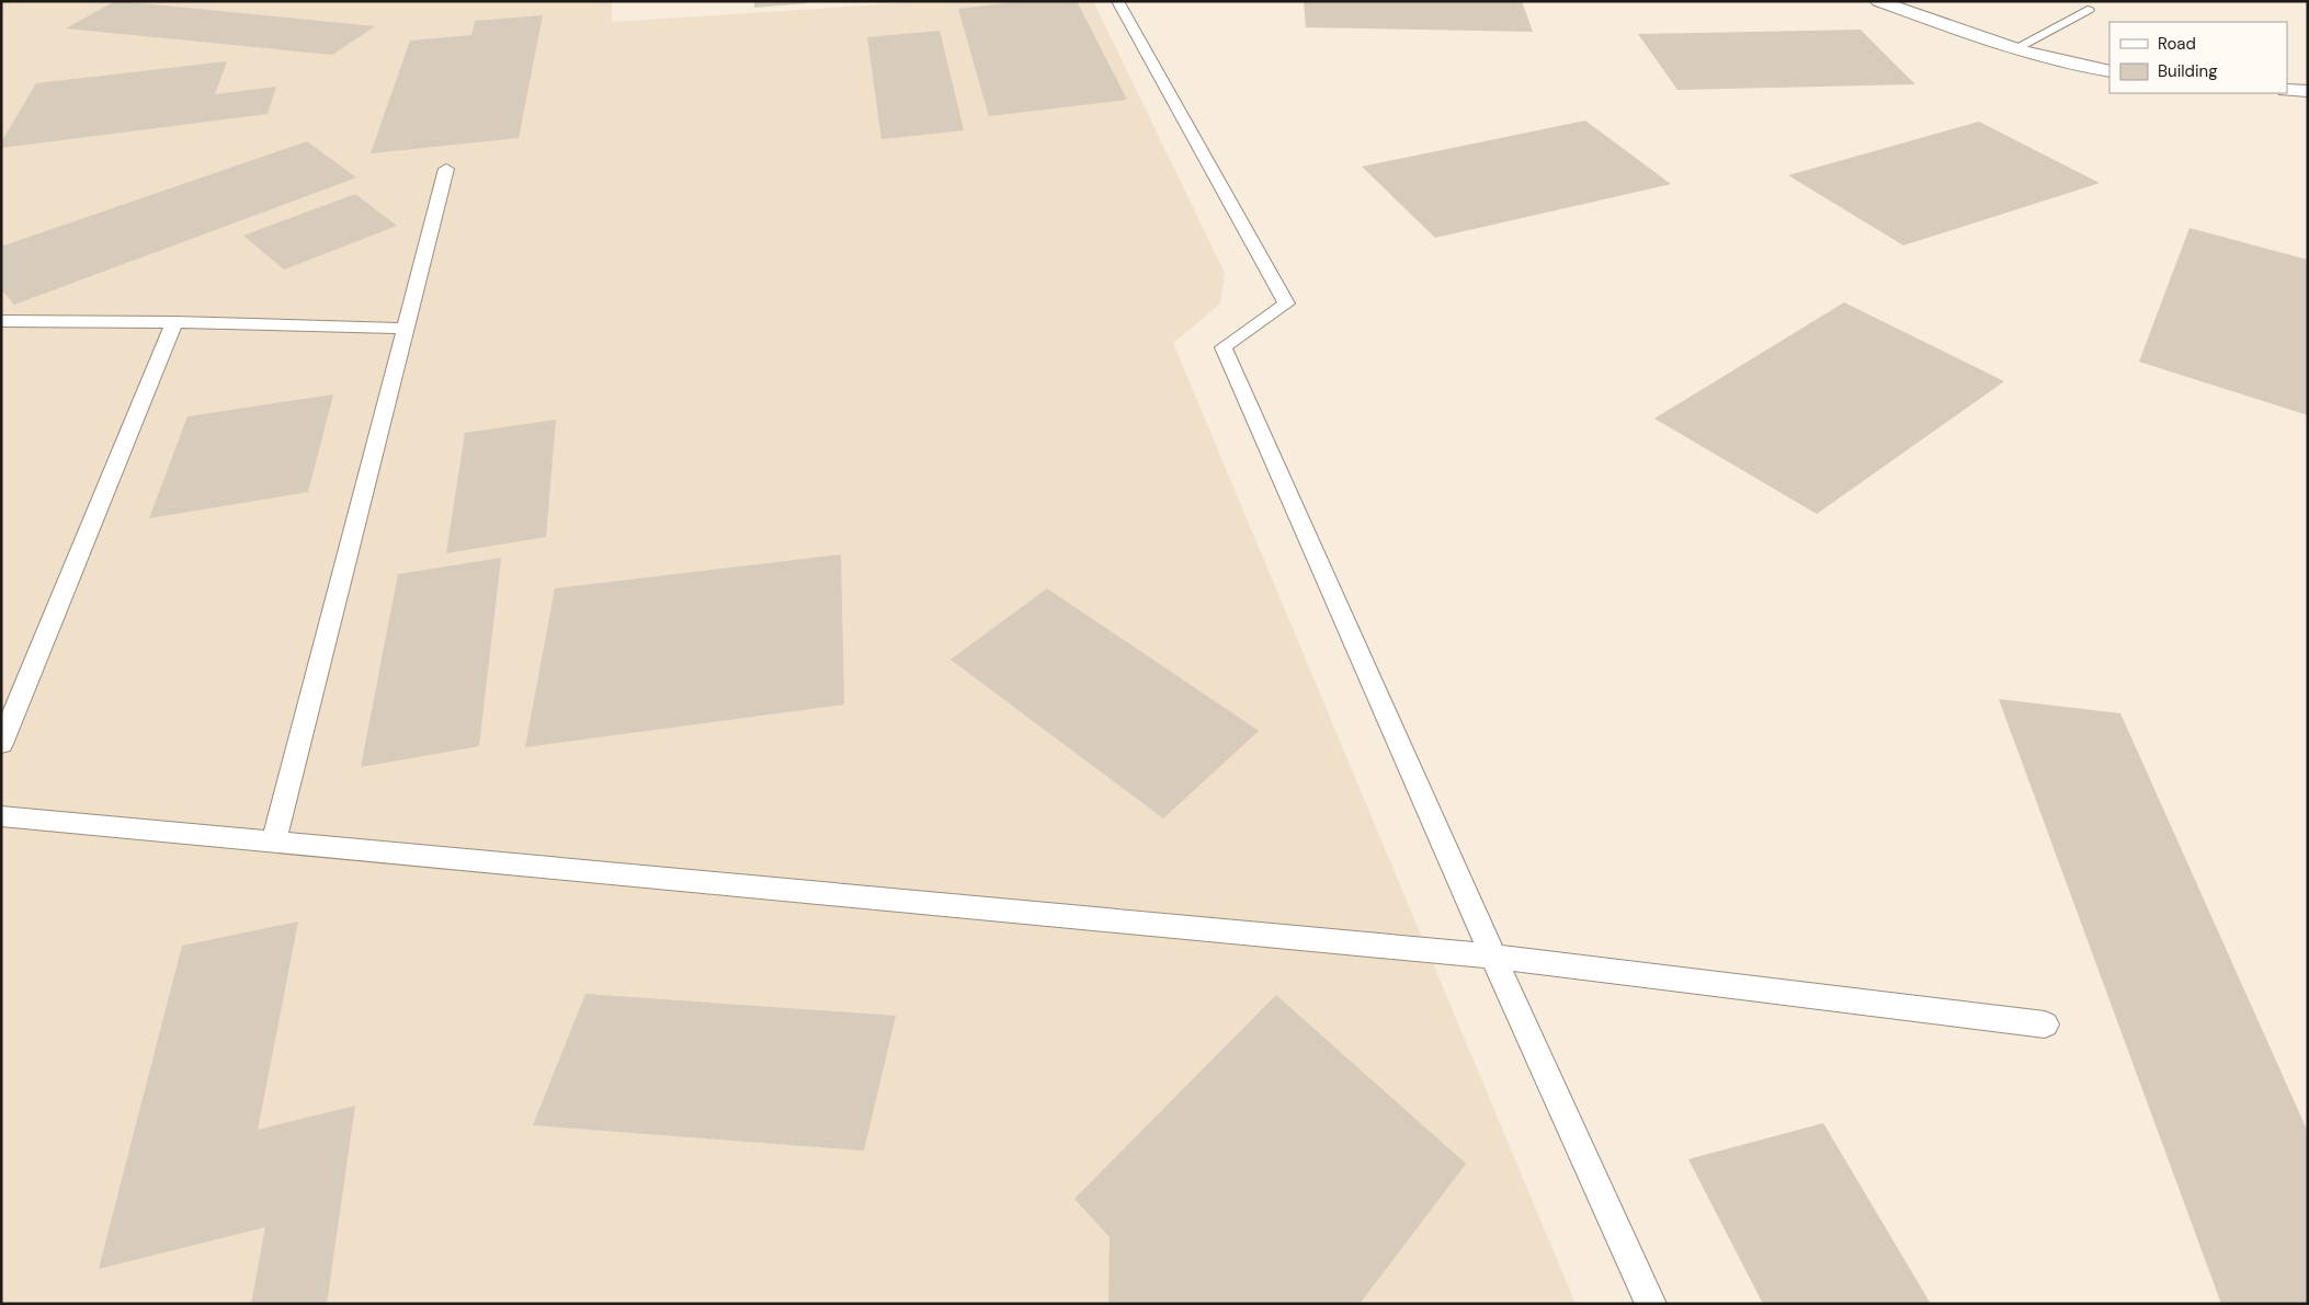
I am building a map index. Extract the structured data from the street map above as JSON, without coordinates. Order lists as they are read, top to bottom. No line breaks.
{"legend":["Road","Building"]}
